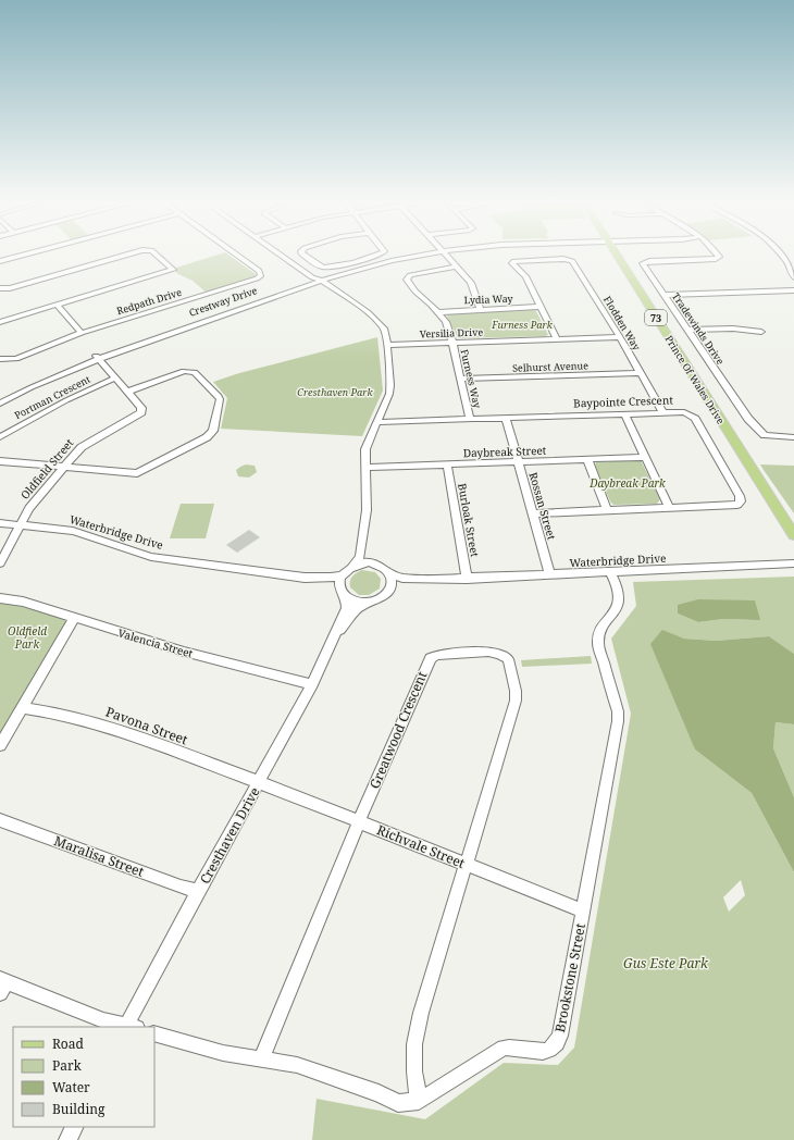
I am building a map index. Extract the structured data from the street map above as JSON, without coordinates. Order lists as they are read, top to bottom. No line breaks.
{"streets":{"main road":["73","Prince Of Wales Drive"],"street":["Lydia Way","Redpath Drive","Crestway Drive","Flodden Way","Tradewinds Drive","Versilia Drive","Selhurst Avenue","Furness Way","Portman Crescent","Baypointe Crescent","Daybreak Street","Oldfield Street","Rossan Street","Burloak Street","Waterbridge Drive","Valencia Street","Pavona Street","Greatwood Crescent","Cresthaven Drive","Richvale Street","Maralisa Street","Brookstone Street"]},"crossings":[["Lydia Way","Flodden Way"],["Lydia Way","Furness Way"],["Crestway Drive","Oldfield Street"],["Flodden Way","Versilia Drive"],["Flodden Way","Selhurst Avenue"],["Flodden Way","Baypointe Crescent"],["Versilia Drive","Furness Way"],["Selhurst Avenue","Furness Way"],["Furness Way","Baypointe Crescent"],["Portman Crescent","Oldfield Street"],["Baypointe Crescent","Rossan Street"],["Daybreak Street","Rossan Street"],["Daybreak Street","Burloak Street"],["Oldfield Street","Waterbridge Drive"],["Rossan Street","Waterbridge Drive"],["Burloak Street","Waterbridge Drive"],["Waterbridge Drive","Cresthaven Drive"],["Waterbridge Drive","Brookstone Street"],["Valencia Street","Cresthaven Drive"],["Pavona Street","Cresthaven Drive"],["Pavona Street","Richvale Street"],["Greatwood Crescent","Richvale Street"],["Greatwood Crescent","Brookstone Street"],["Cresthaven Drive","Richvale Street"],["Cresthaven Drive","Maralisa Street"],["Richvale Street","Brookstone Street"]],"parks":["Furness Park","Cresthaven Park","Daybreak Park","Oldfield Park","Gus Este Park"],"legend":["Road","Park","Water","Building"]}
